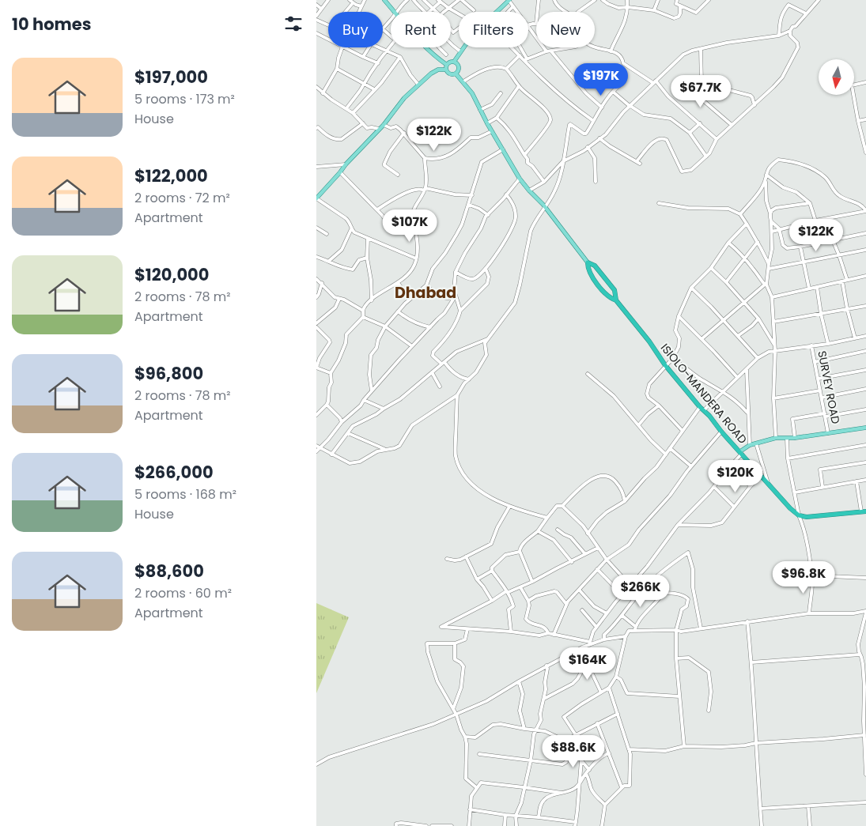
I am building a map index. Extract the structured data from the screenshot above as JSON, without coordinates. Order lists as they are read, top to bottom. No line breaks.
{"streets":{"highway":["ISIOLO-MANDERA ROAD"],"street":["SURVEY ROAD"]},"districts":["Dhabad"],"north":"bottom","page":{"heading":"10 homes","chip":["Buy","Rent","Filters","New"],"list":[{"name":"$197,000","note":"5 rooms · 173 m² · House"},{"name":"$122,000","note":"2 rooms · 72 m² · Apartment"},{"name":"$120,000","note":"2 rooms · 78 m² · Apartment"},{"name":"$96,800","note":"2 rooms · 78 m² · Apartment"},{"name":"$266,000","note":"5 rooms · 168 m² · House"},{"name":"$88,600","note":"2 rooms · 60 m² · Apartment"}],"price":["$197K","$67.7K","$122K","$107K","$122K","$120K","$96.8K","$266K","$164K","$88.6K"]}}
